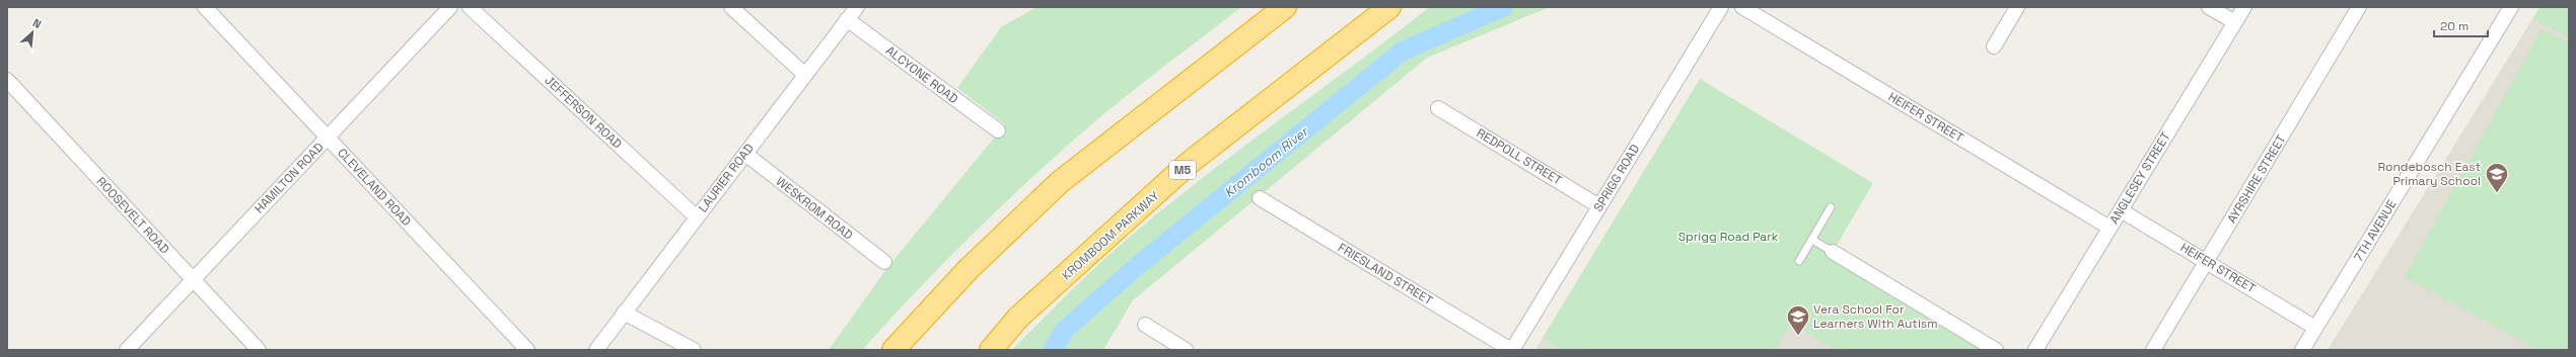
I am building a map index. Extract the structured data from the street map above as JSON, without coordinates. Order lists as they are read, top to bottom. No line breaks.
{"streets":{"highway":["M5","KROMBOOM PARKWAY"],"street":["ALCYONE ROAD","JEFFERSON ROAD","HEIFER STREET","REDPOLL STREET","HAMILTON ROAD","LAURIER ROAD","SPRIGG ROAD","ANGLESEY STREET","AYRSHIRE STREET","CLEVELAND ROAD","WESKROM ROAD","ROOSEVELT ROAD","7TH AVENUE","FRIESLAND STREET"]},"crossings":[["ALCYONE ROAD","LAURIER ROAD"],["JEFFERSON ROAD","LAURIER ROAD"],["HEIFER STREET","ANGLESEY STREET"],["HEIFER STREET","AYRSHIRE STREET"],["HEIFER STREET","7TH AVENUE"],["REDPOLL STREET","SPRIGG ROAD"],["HAMILTON ROAD","CLEVELAND ROAD"],["HAMILTON ROAD","ROOSEVELT ROAD"],["LAURIER ROAD","WESKROM ROAD"],["SPRIGG ROAD","FRIESLAND STREET"]],"water":["Kromboom River"],"parks":["Sprigg Road Park"],"places":{"school or university":["Rondebosch East Primary School","Vera School For Learners With Autism"]},"scale_bar":"20 m","north":"top right"}
